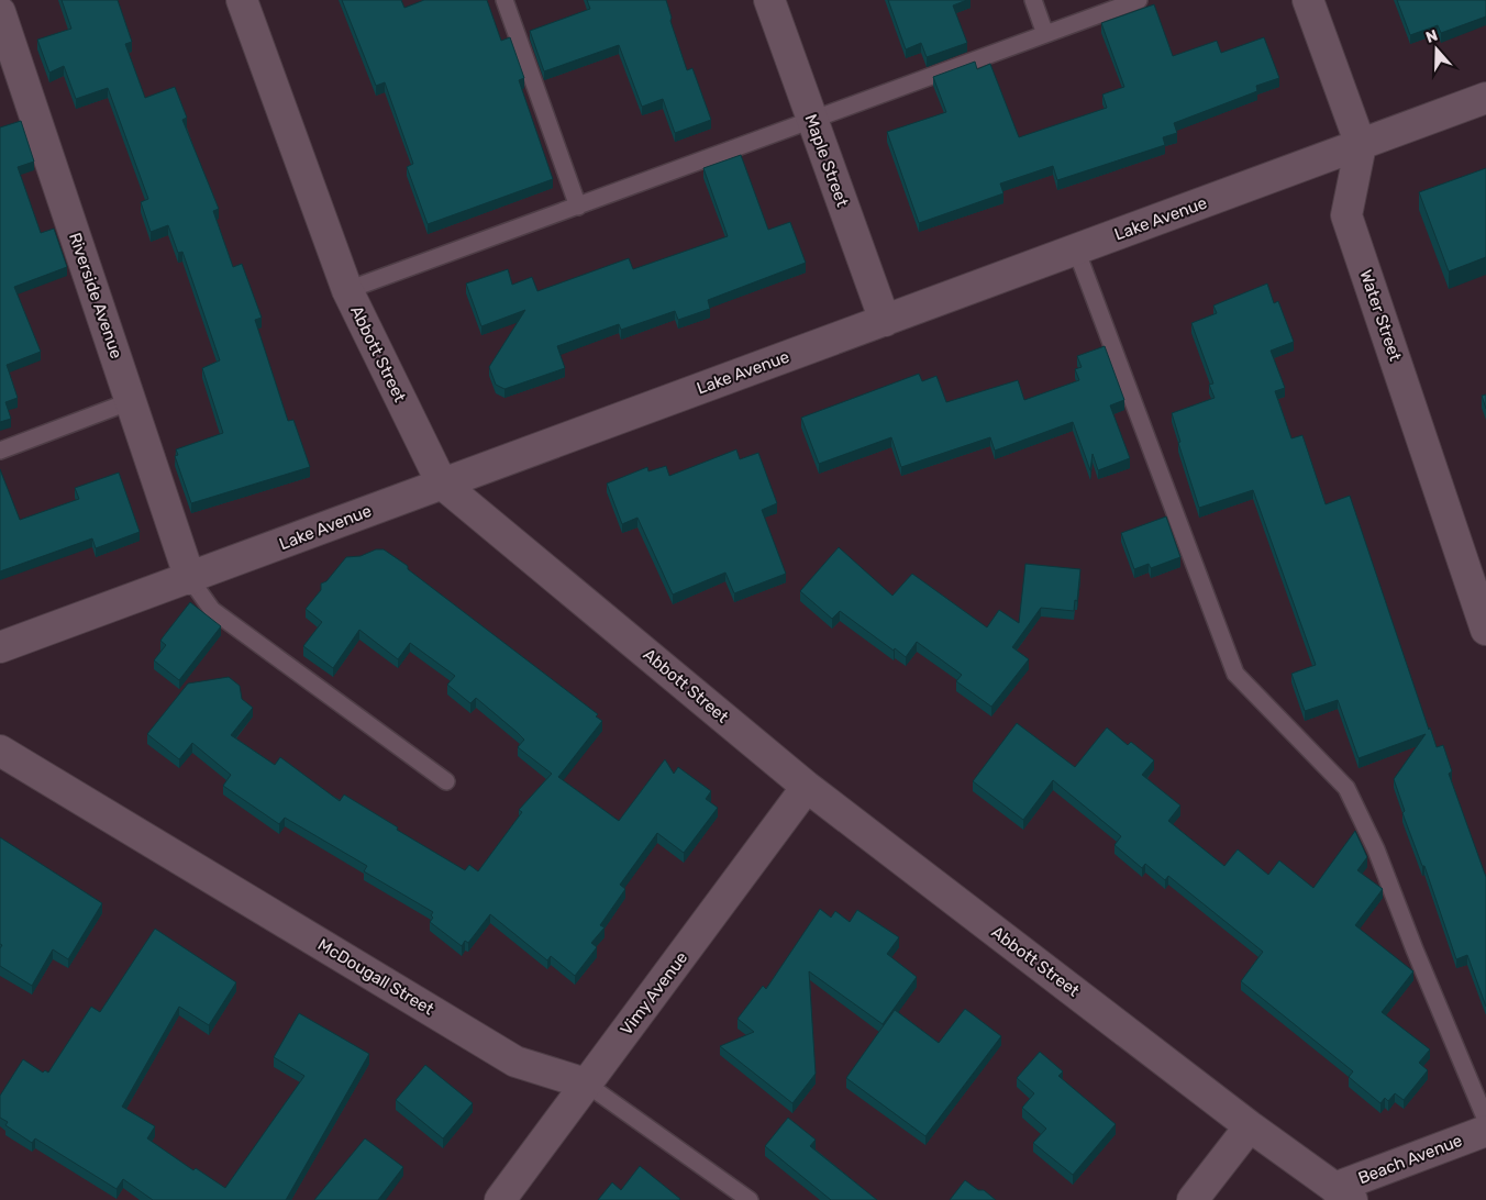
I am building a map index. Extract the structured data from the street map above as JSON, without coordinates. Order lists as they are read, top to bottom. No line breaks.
{"streets":{"street":["Maple Street","Lake Avenue","Riverside Avenue","Water Street","Abbott Street","McDougall Street","Vimy Avenue","Beach Avenue"]},"crossings":[["Maple Street","Lake Avenue"],["Lake Avenue","Riverside Avenue"],["Lake Avenue","Water Street"],["Lake Avenue","Abbott Street"],["Abbott Street","Vimy Avenue"],["Abbott Street","Beach Avenue"],["McDougall Street","Vimy Avenue"]],"north":"top"}
